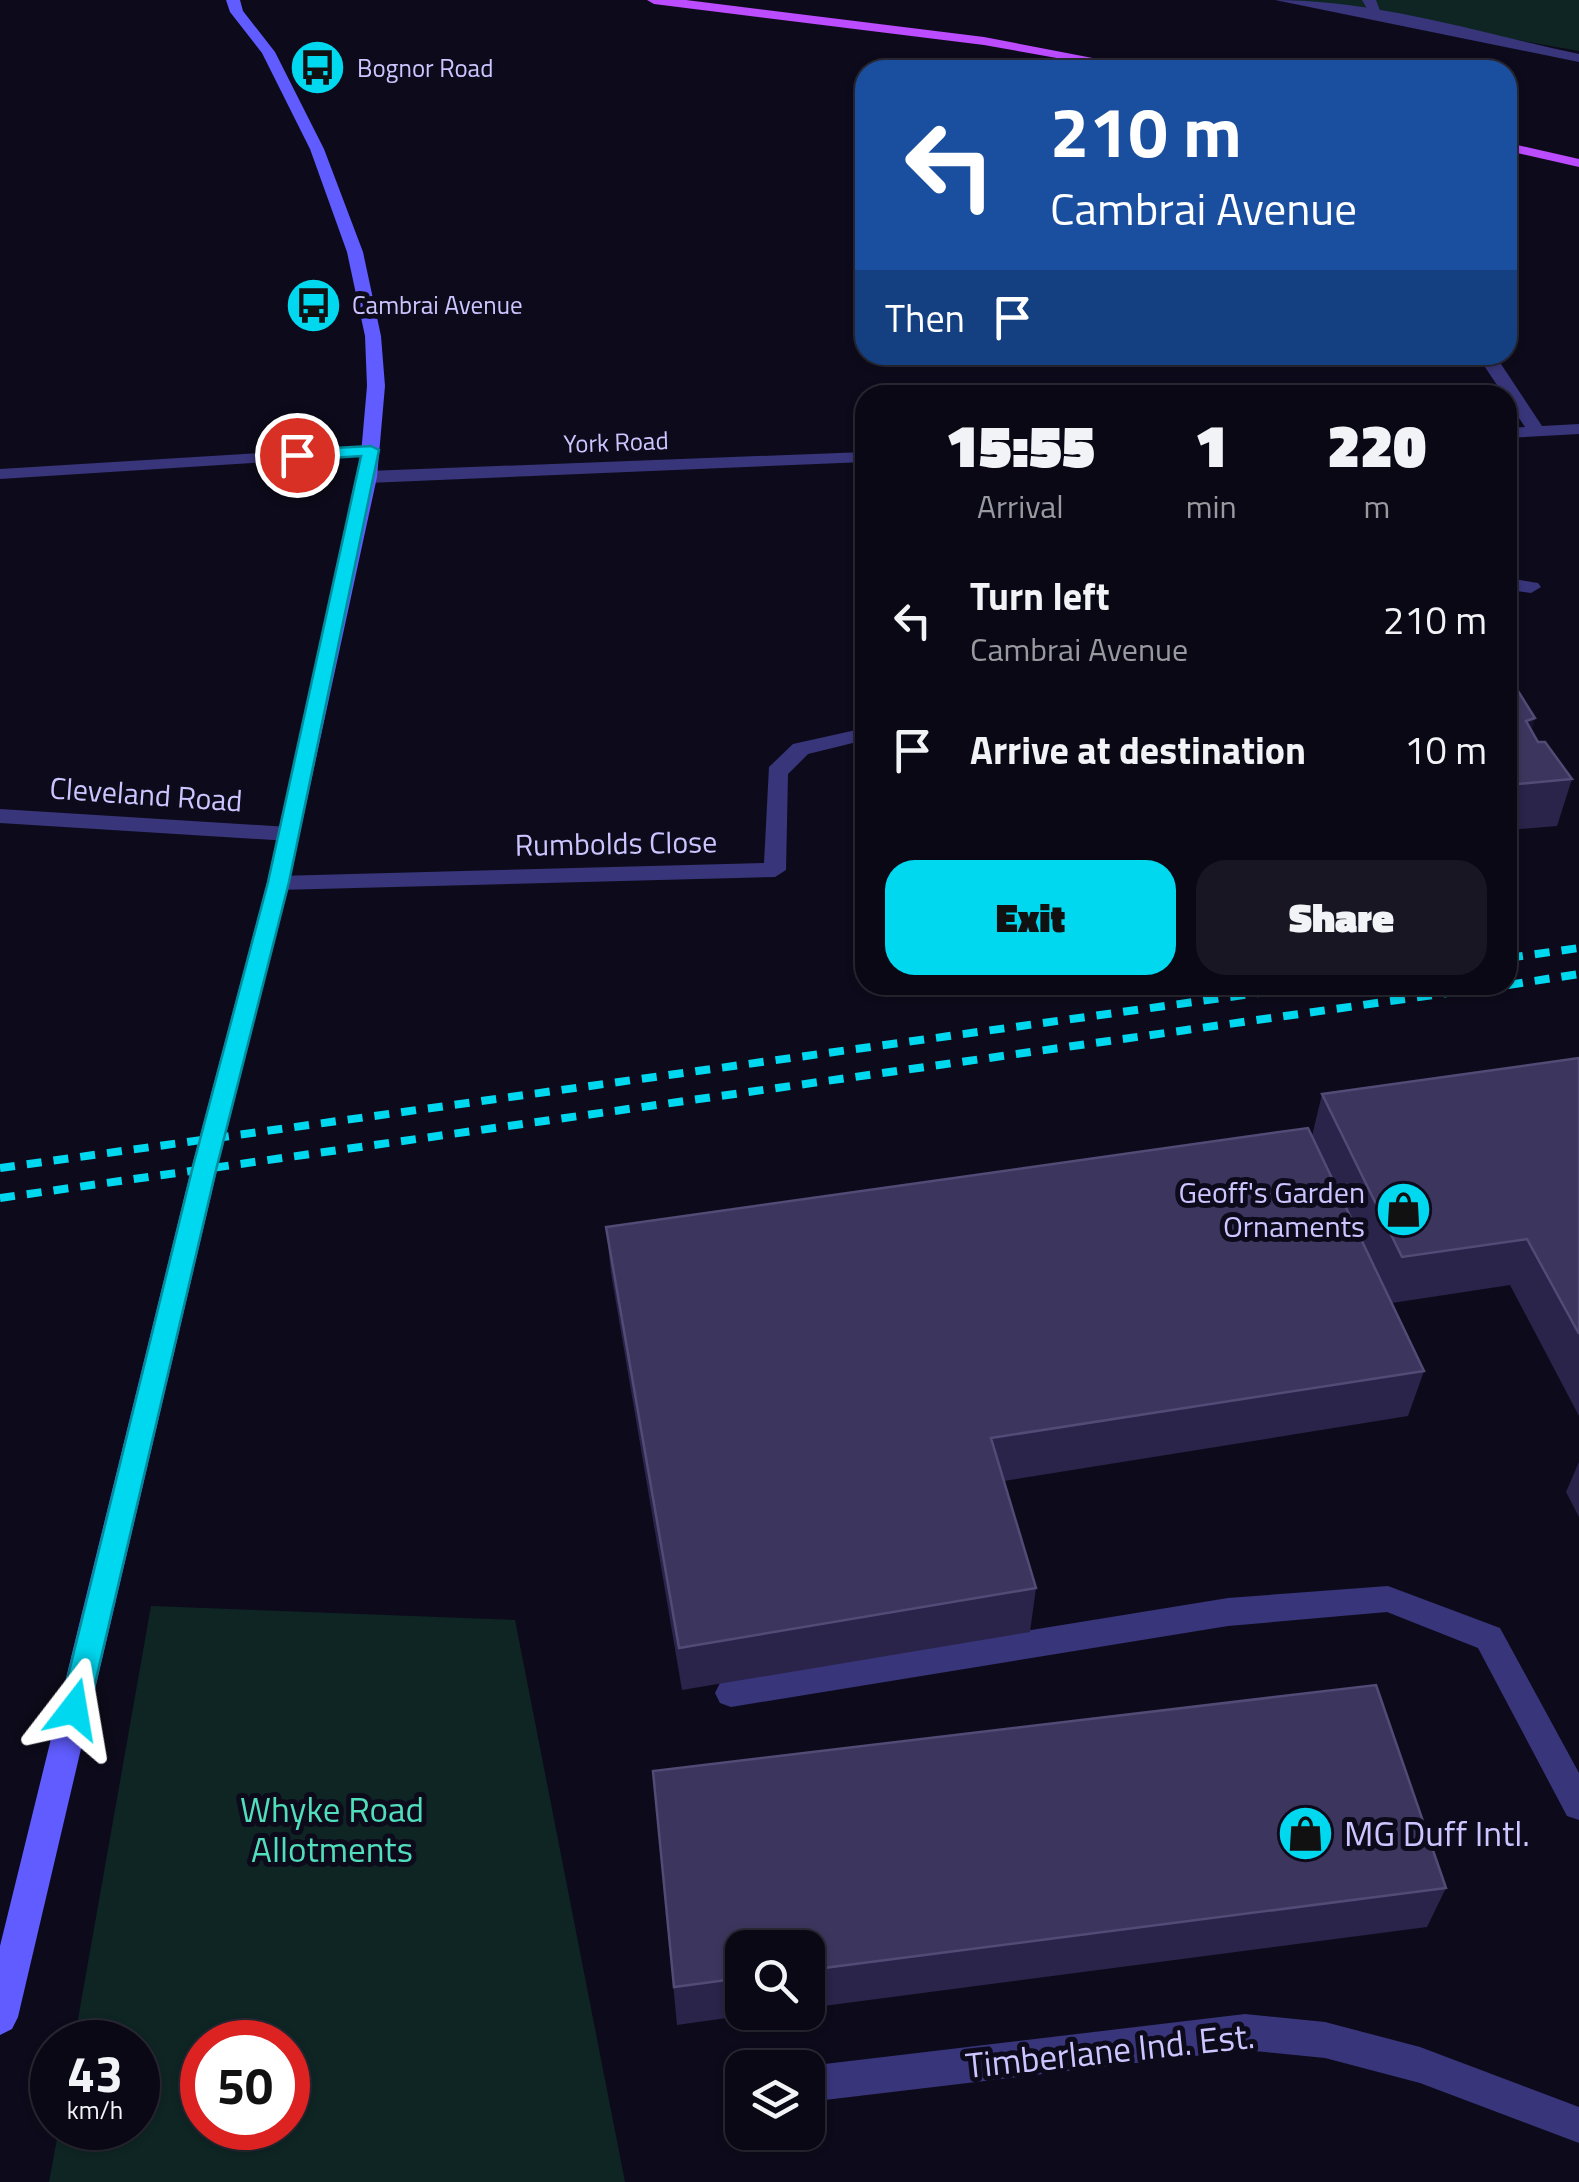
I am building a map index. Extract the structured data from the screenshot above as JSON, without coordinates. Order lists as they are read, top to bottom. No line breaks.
{"streets":{"street":["York Road","Cleveland Road","Rumbolds Close","Timberlane Ind. Est."]},"parks":["Whyke Road Allotments"],"places":{"bus stop":["Bognor Road","Cambrai Avenue"],"shop":["Geoff's Garden Ornaments","MG Duff Intl."]},"page":{"turn":["210 m","Cambrai Avenue"],"then":"Then","eta":["15:55","Arrival","1","min","220","m"],"list":[{"name":"Turn left","note":"Cambrai Avenue","value":"210 m"},{"name":"Arrive at destination","value":"10 m"}],"buttons":["Exit","Share"],"speed":"43 km/h","limit":"50"}}
